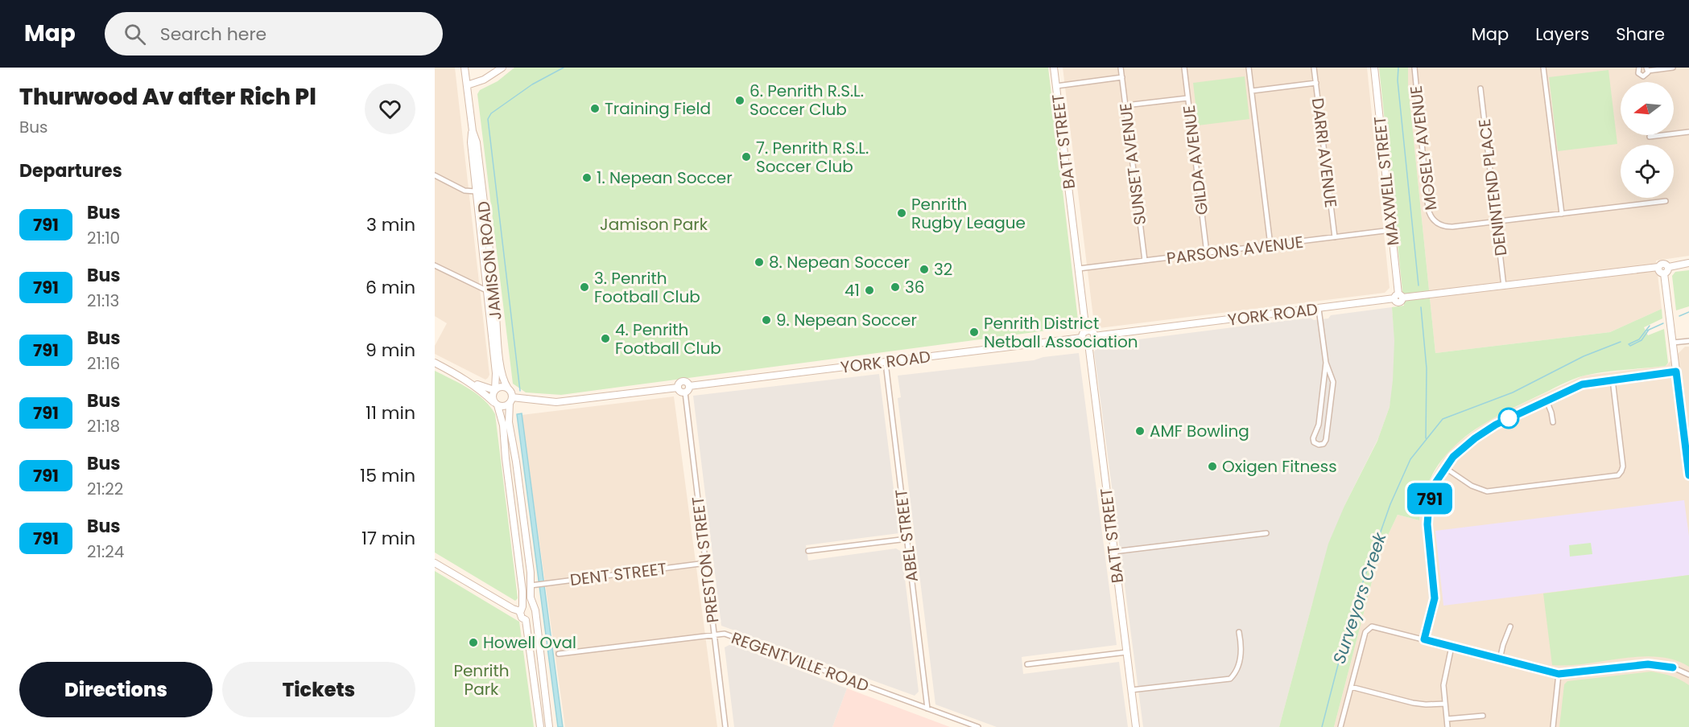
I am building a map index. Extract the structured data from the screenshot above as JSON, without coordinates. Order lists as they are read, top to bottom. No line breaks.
{"streets":{"street":["BATT STREET","MOSELY AVENUE","DARRI AVENUE","GILDA AVENUE","SUNSET AVENUE","MAXWELL STREET","DENINTEND PLACE","PARSONS AVENUE","JAMISON ROAD","YORK ROAD","ABEL STREET","PRESTON STREET","DENT STREET","REGENTVILLE ROAD"]},"crossings":[["BATT STREET","PARSONS AVENUE"],["BATT STREET","YORK ROAD"],["MOSELY AVENUE","DENINTEND PLACE"],["DARRI AVENUE","PARSONS AVENUE"],["GILDA AVENUE","PARSONS AVENUE"],["SUNSET AVENUE","PARSONS AVENUE"],["MAXWELL STREET","PARSONS AVENUE"],["MAXWELL STREET","YORK ROAD"],["DENINTEND PLACE","YORK ROAD"],["JAMISON ROAD","YORK ROAD"],["YORK ROAD","ABEL STREET"],["YORK ROAD","PRESTON STREET"],["ABEL STREET","REGENTVILLE ROAD"],["PRESTON STREET","DENT STREET"],["PRESTON STREET","REGENTVILLE ROAD"]],"water":["Surveyors Creek"],"parks":["Jamison Park","Penrith Park"],"places":["6. Penrith R.S.L. Soccer Club","Training Field","7. Penrith R.S.L. Soccer Club","1. Nepean Soccer","Penrith Rugby League","8. Nepean Soccer","32","3. Penrith Football Club","36","41","9. Nepean Soccer","Penrith District Netball Association","4. Penrith Football Club","AMF Bowling","Oxigen Fitness","Howell Oval"],"lines":["bus line 791"],"north":"left","page":{"header":"Map","search":"Search here","nav":["Map","Layers","Share"],"heading":[["Thurwood Av after Rich Pl","Bus"],"Departures"],"on_map":"791","list":[{"mark":"791","name":"Bus","note":"21:10","value":"3 min"},{"mark":"791","name":"Bus","note":"21:13","value":"6 min"},{"mark":"791","name":"Bus","note":"21:16","value":"9 min"},{"mark":"791","name":"Bus","note":"21:18","value":"11 min"},{"mark":"791","name":"Bus","note":"21:22","value":"15 min"},{"mark":"791","name":"Bus","note":"21:24","value":"17 min"}],"buttons":["Directions","Tickets"]}}
